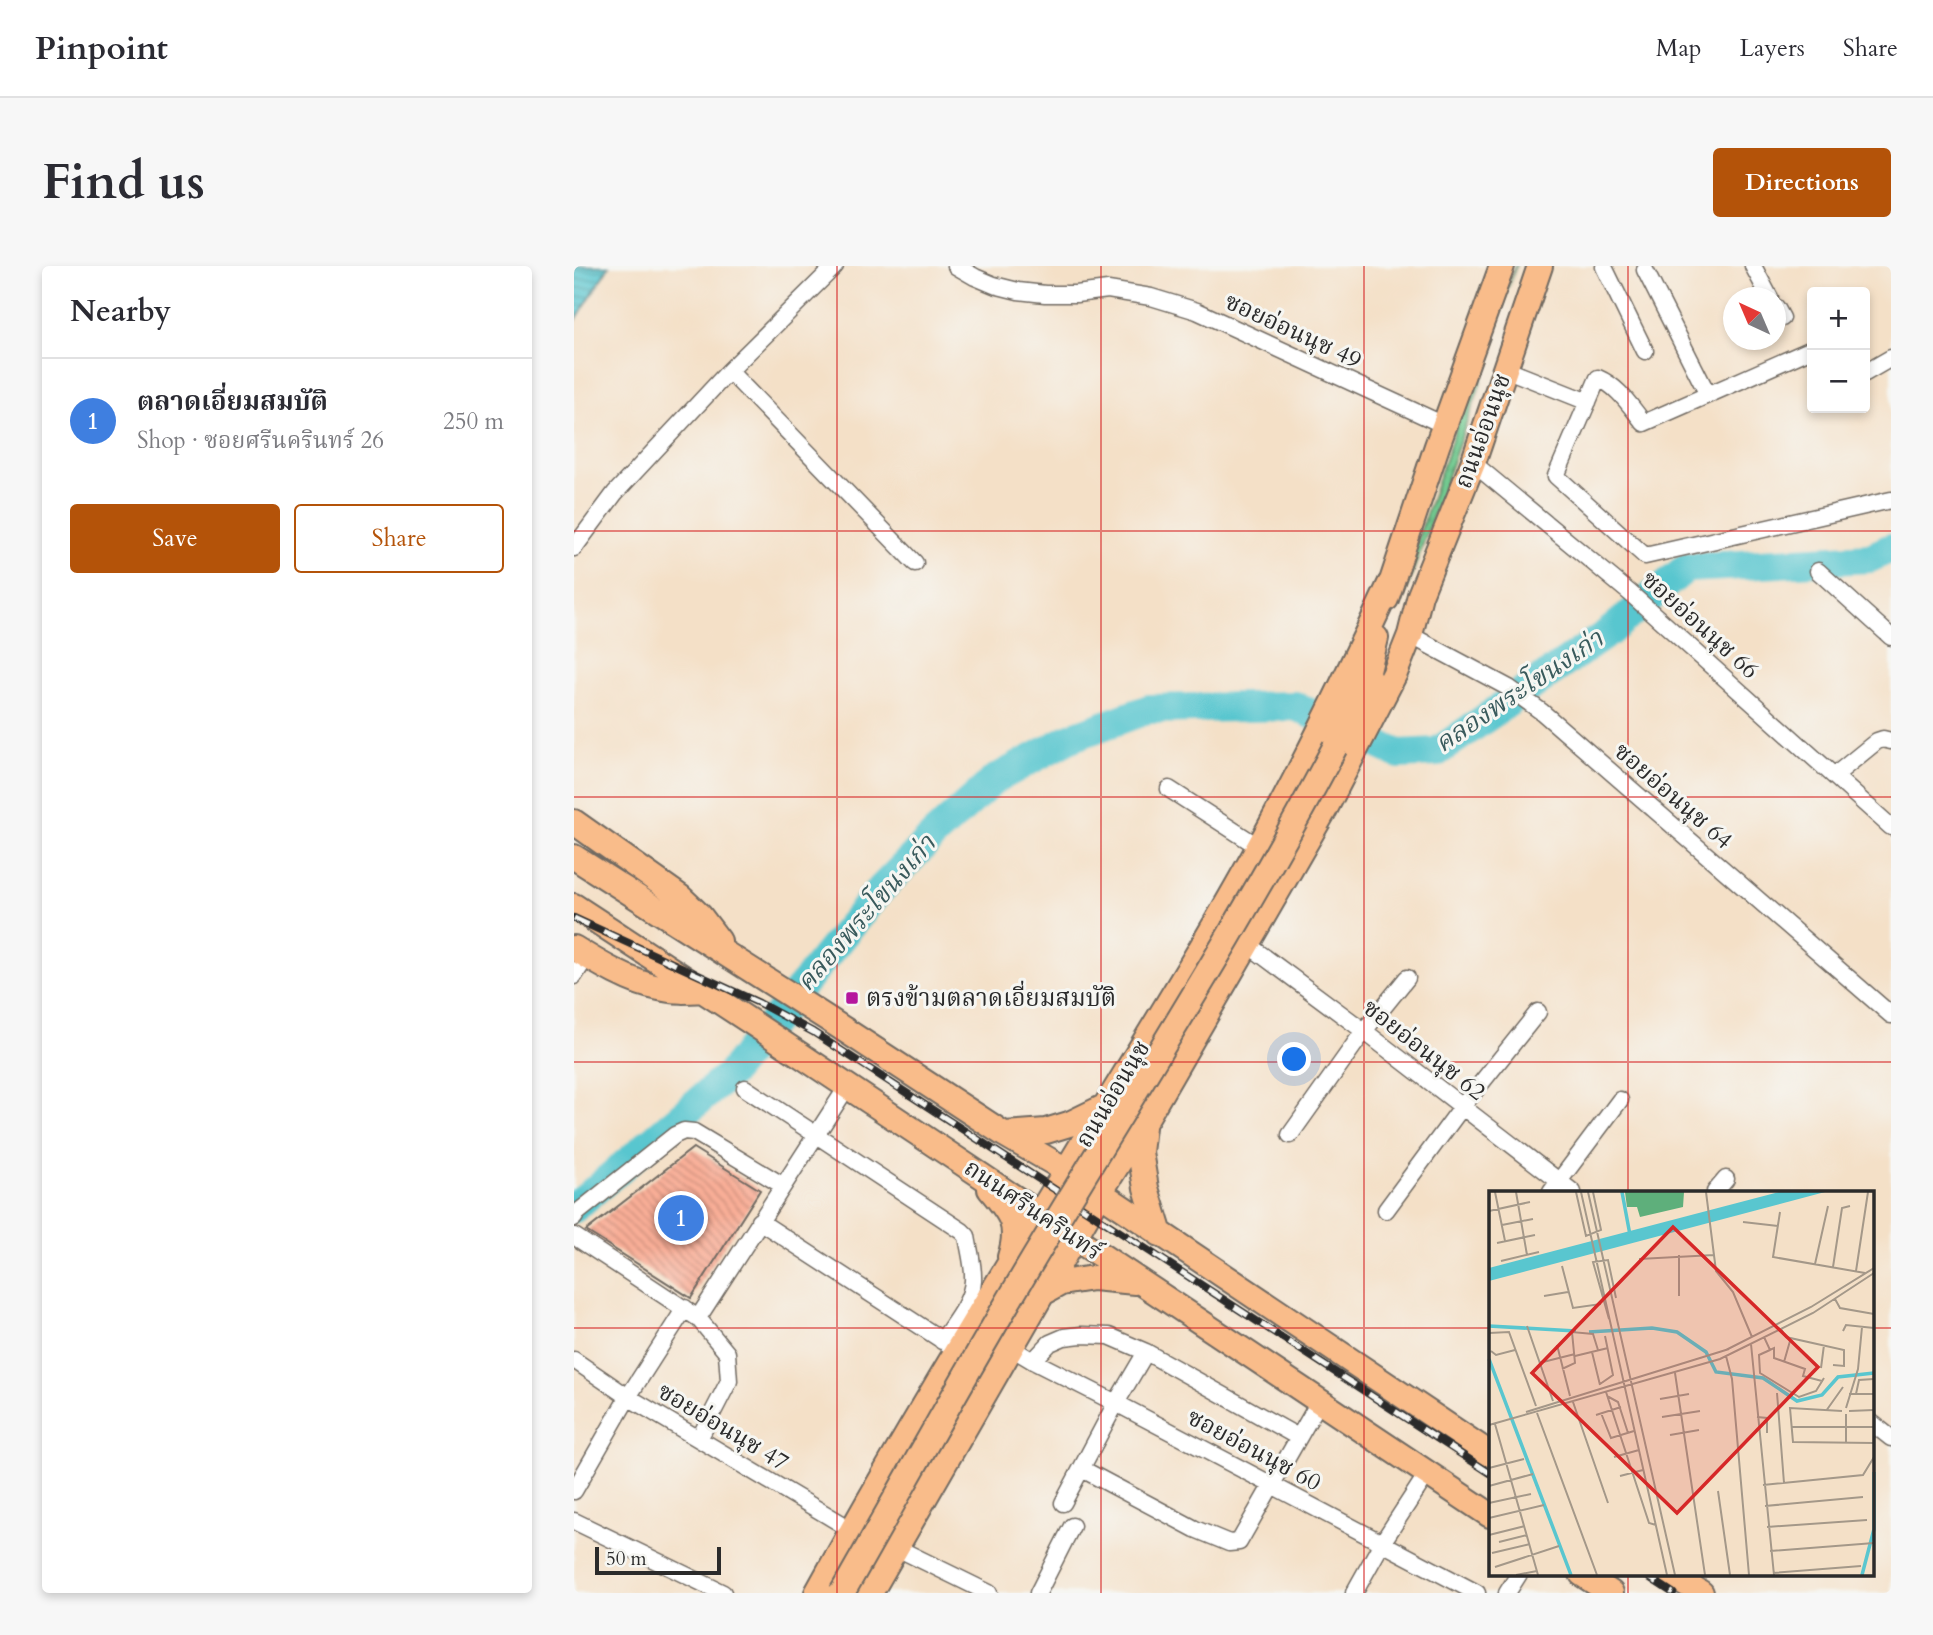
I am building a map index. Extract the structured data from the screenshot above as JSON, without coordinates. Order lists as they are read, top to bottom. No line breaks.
{"streets":{"main road":["ถนนอ่อนนุช","ถนนศรีนครินทร์"],"street":["ซอยอ่อนนุช 49","ซอยอ่อนนุช 66","ซอยอ่อนนุช 64","ซอยอ่อนนุช 62","ซอยอ่อนนุช 47","ซอยอ่อนนุช 60"]},"crossings":[["ซอยอ่อนนุช 49","ถนนอ่อนนุช"],["ถนนอ่อนนุช","ซอยอ่อนนุช 66"],["ถนนอ่อนนุช","ซอยอ่อนนุช 64"],["ถนนอ่อนนุช","ซอยอ่อนนุช 62"],["ถนนอ่อนนุช","ถนนศรีนครินทร์"],["ถนนอ่อนนุช","ซอยอ่อนนุช 47"],["ถนนอ่อนนุช","ซอยอ่อนนุช 60"]],"water":["คลองพระโขนงเก่า"],"places":{"transit":["ตรงข้ามตลาดเอี่ยมสมบัติ"]},"scale_bar":"50 m","north":"top left","page":{"header":"Pinpoint","nav":["Map","Layers","Share"],"buttons":["Directions",["Save","Share"]],"title":"Find us","heading":"Nearby","map_buttons":["+","−"],"list":[{"mark":"1","name":"ตลาดเอี่ยมสมบัติ","note":"Shop · ซอยศรีนครินทร์ 26","value":"250 m"}],"pins":"1","scale":"50 m"}}
